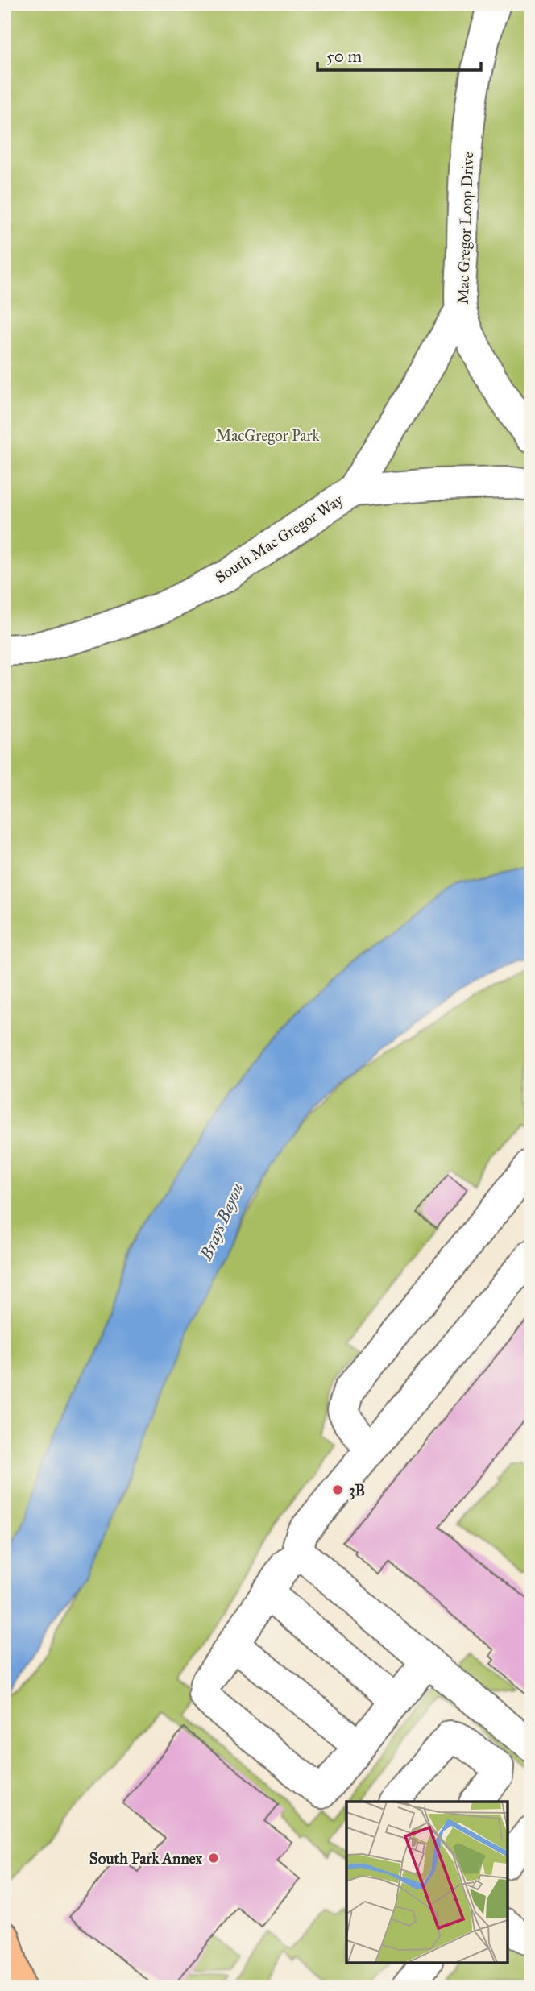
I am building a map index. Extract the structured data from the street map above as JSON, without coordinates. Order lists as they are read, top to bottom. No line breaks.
{"streets":{"street":["Mac Gregor Loop Drive","South Mac Gregor Way"]},"water":["Brays Bayou"],"parks":["MacGregor Park"],"places":["3B","South Park Annex"],"scale_bar":"50 m"}
